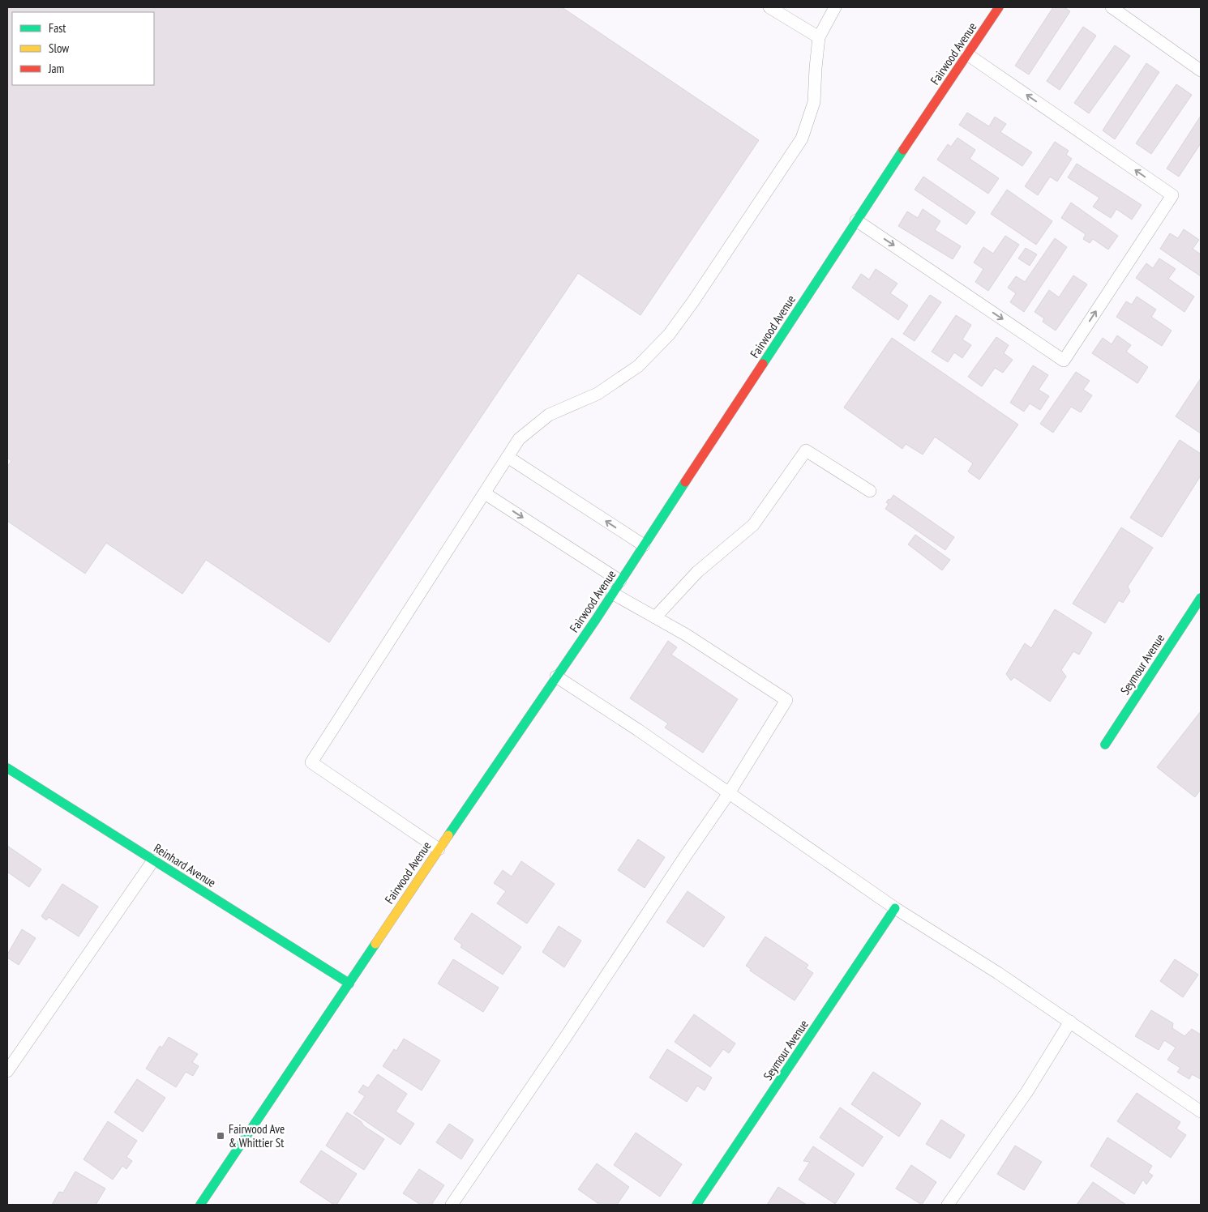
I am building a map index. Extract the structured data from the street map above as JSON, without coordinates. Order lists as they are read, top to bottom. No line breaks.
{"streets":{"street":["Fairwood Avenue","Seymour Avenue","Reinhard Avenue"]},"crossings":[["Fairwood Avenue","Reinhard Avenue"]],"places":{"transit":["Fairwood Ave & Whittier St"]},"legend":["Fast","Slow","Jam"]}
